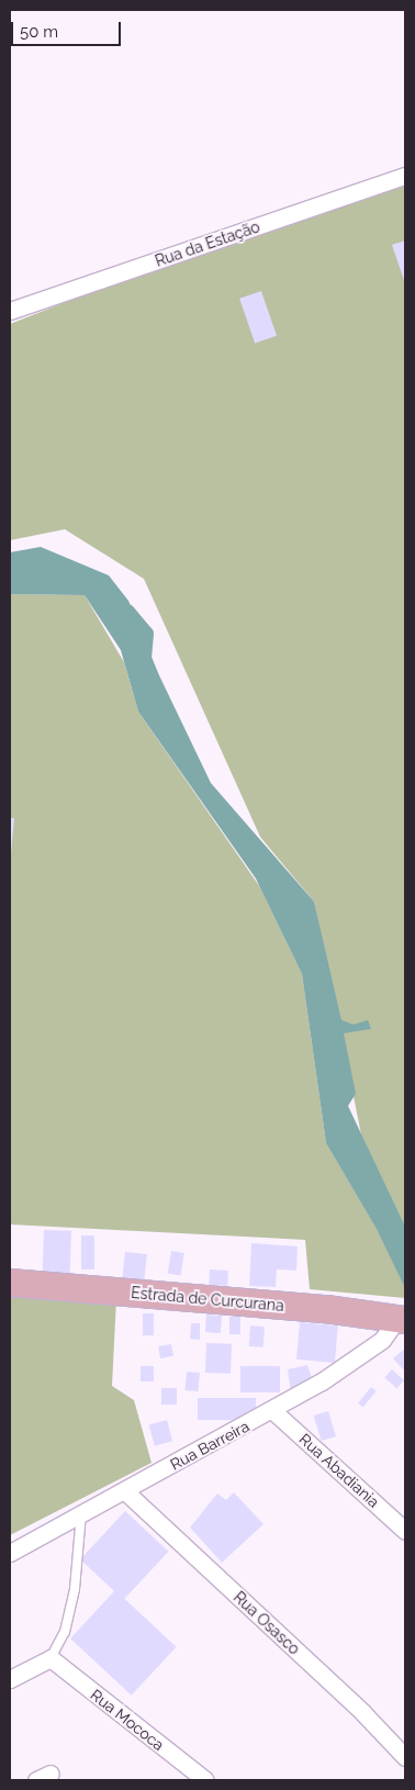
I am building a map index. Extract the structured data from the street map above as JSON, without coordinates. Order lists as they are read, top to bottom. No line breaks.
{"streets":{"main road":["Estrada de Curcurana"],"street":["Rua da Estação","Rua Barreira","Rua Abadiania","Rua Osasco","Rua Mococa"]},"crossings":[["Estrada de Curcurana","Rua Barreira"],["Rua Barreira","Rua Abadiania"],["Rua Barreira","Rua Osasco"]],"scale_bar":"50 m"}
